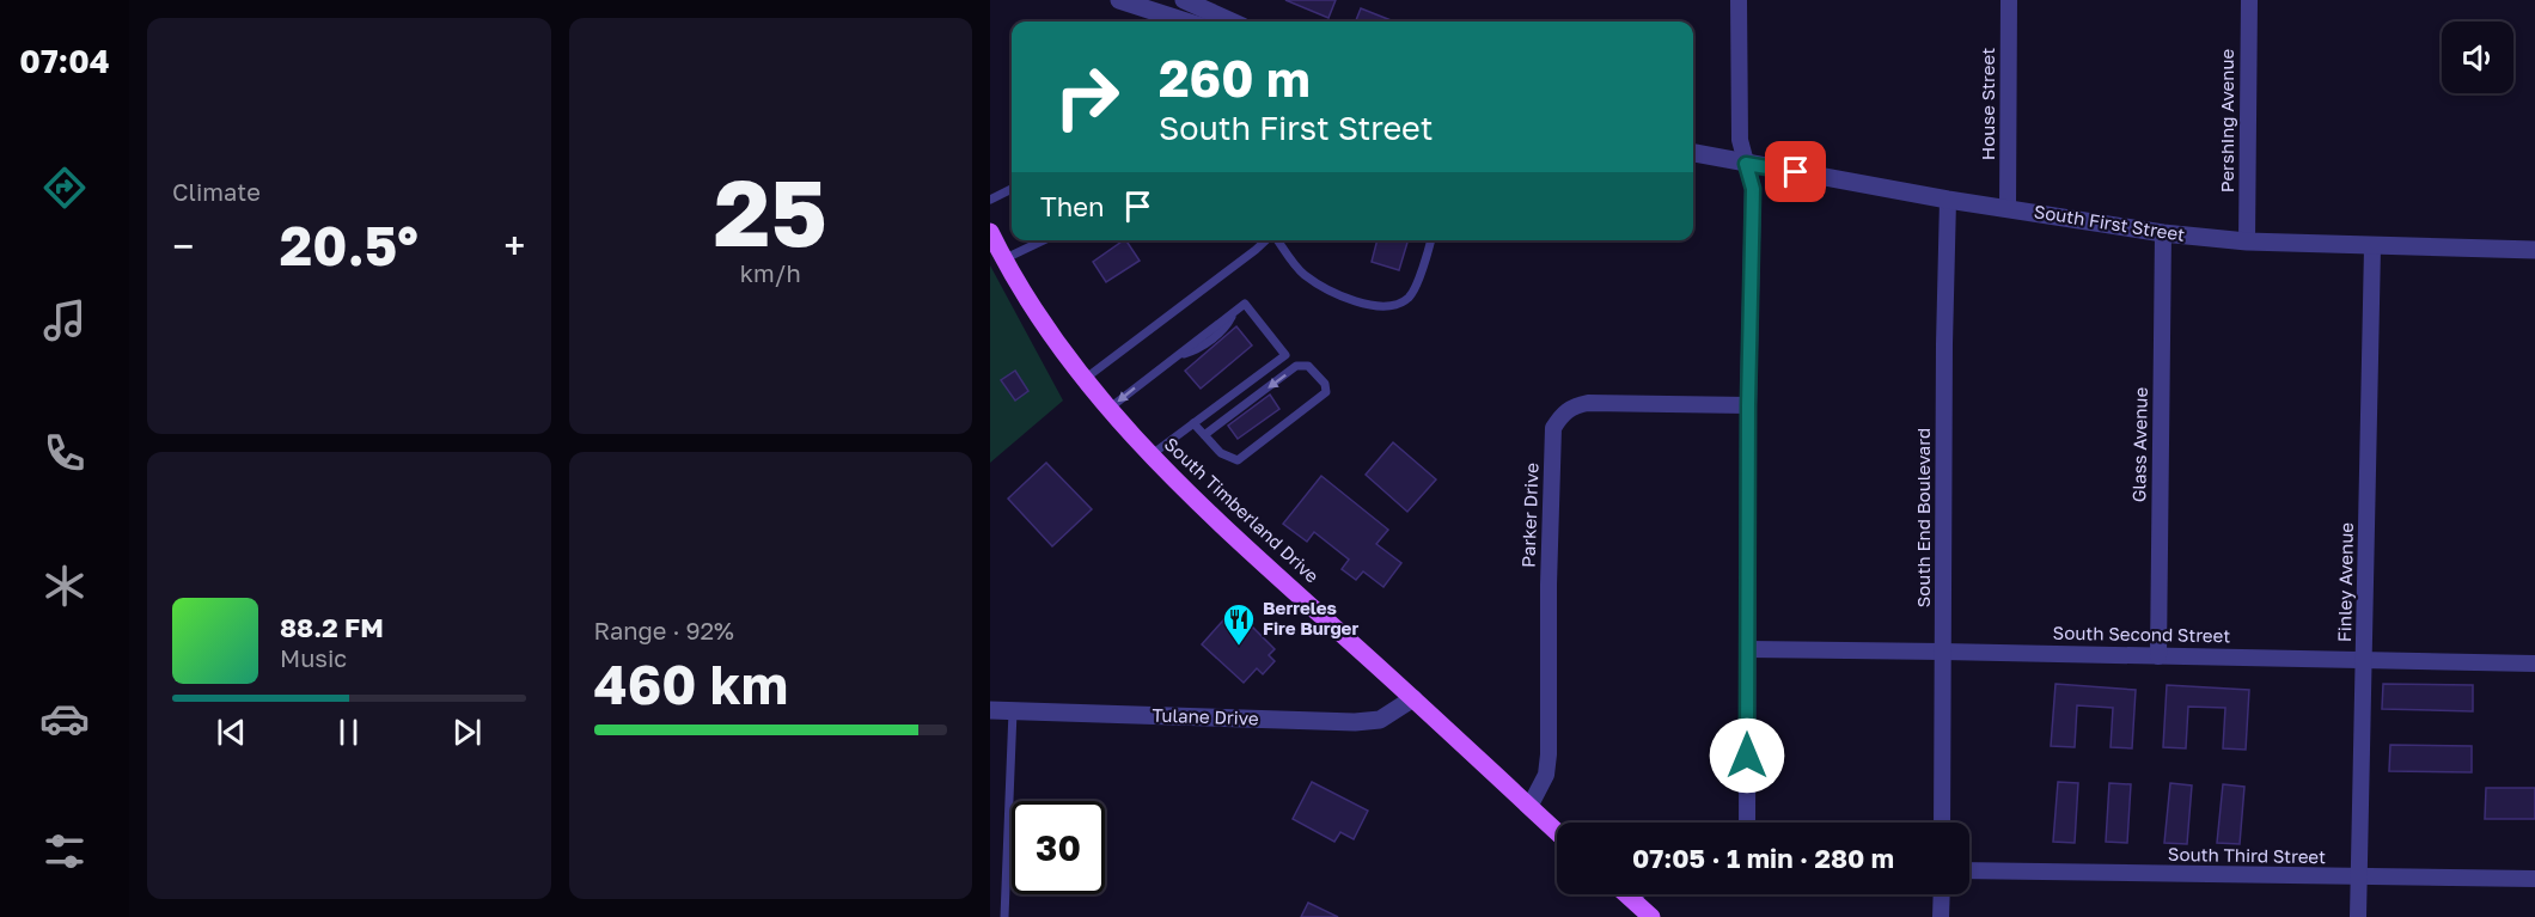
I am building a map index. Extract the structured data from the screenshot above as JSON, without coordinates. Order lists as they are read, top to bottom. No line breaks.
{"streets":{"main road":["South Timberland Drive"],"street":["House Street","Pershing Avenue","South First Street","Glass Avenue","Parker Drive","South End Boulevard","Finley Avenue","South Second Street","Tulane Drive","South Third Street"]},"crossings":[["House Street","South First Street"],["Pershing Avenue","South First Street"],["South First Street","Glass Avenue"],["South First Street","South End Boulevard"],["South First Street","Finley Avenue"],["Glass Avenue","South Second Street"],["South Timberland Drive","Parker Drive"],["South Timberland Drive","Tulane Drive"],["South End Boulevard","South Second Street"],["Finley Avenue","South Second Street"],["Finley Avenue","South Third Street"]],"places":{"restaurant":["Berreles Fire Burger"]},"page":{"tabs":"07:04","tile":["Climate",["25","km/h"],["Range · 92%","460 km"]],"turn":["260 m","South First Street"],"then":"Then","heat":["−","20.5°","+"],"song":["88.2 FM","Music"],"limit":"30","trip":"07:05 · 1 min · 280 m"}}
